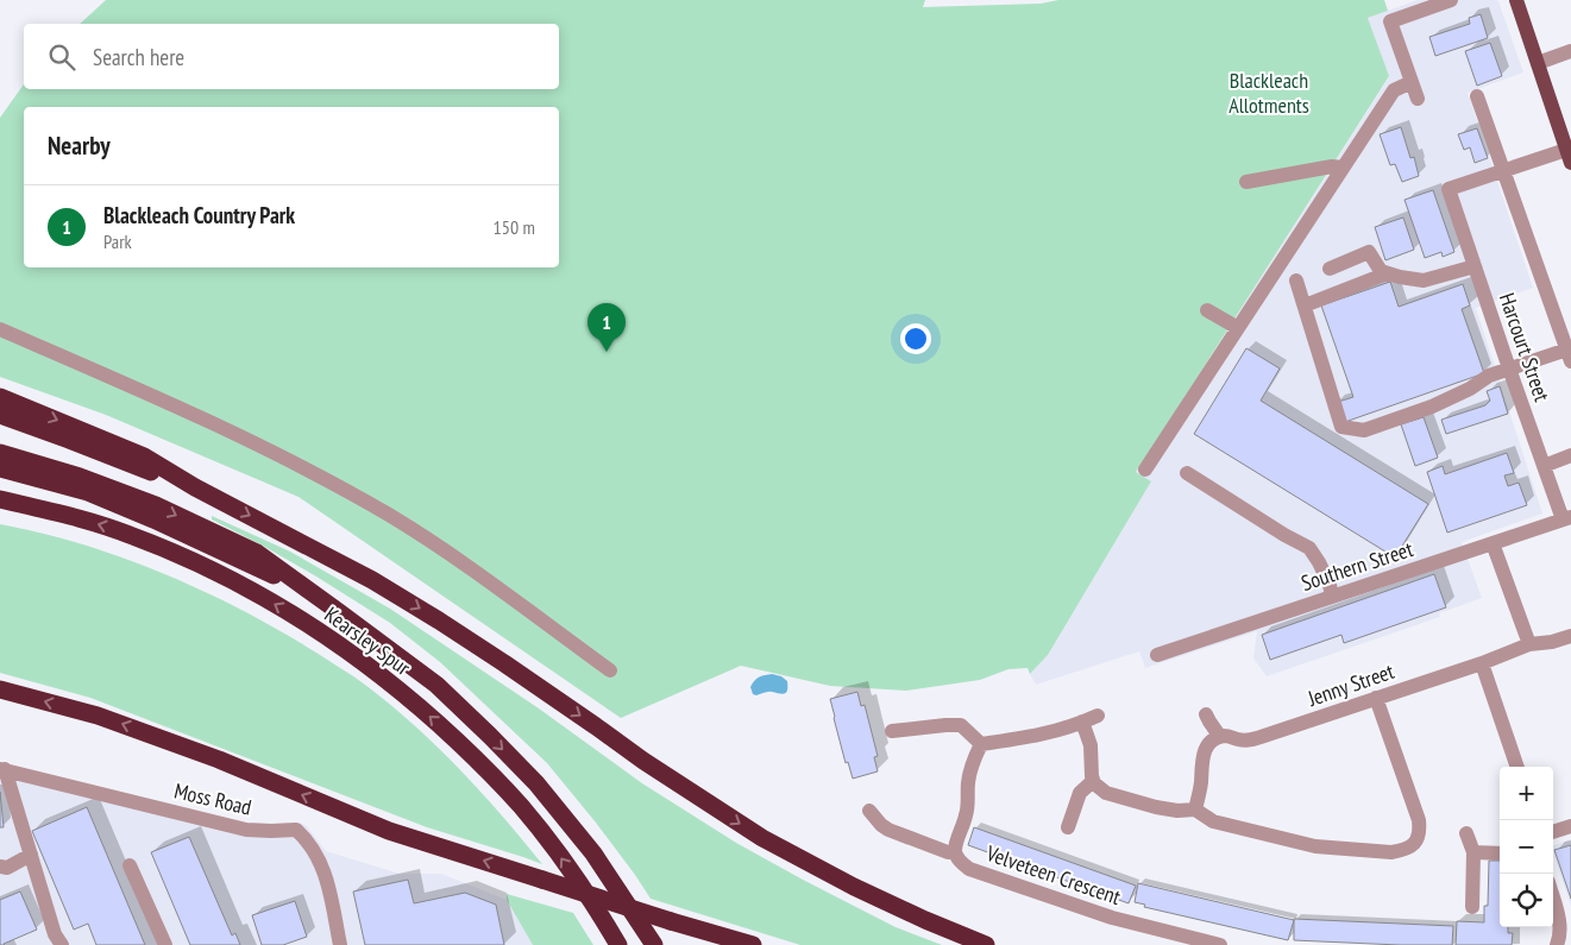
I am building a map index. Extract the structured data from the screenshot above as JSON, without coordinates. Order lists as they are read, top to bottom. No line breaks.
{"streets":{"highway":["Kearsley Spur"],"street":["Harcourt Street","Southern Street","Jenny Street","Moss Road","Velveteen Crescent"]},"crossings":[["Harcourt Street","Southern Street"]],"parks":["Blackleach Allotments"],"page":{"search":"Search here","heading":"Nearby","list":[{"mark":"1","name":"Blackleach Country Park","note":"Park","value":"150 m"}],"pins":"1","map_buttons":["+","−"]}}
